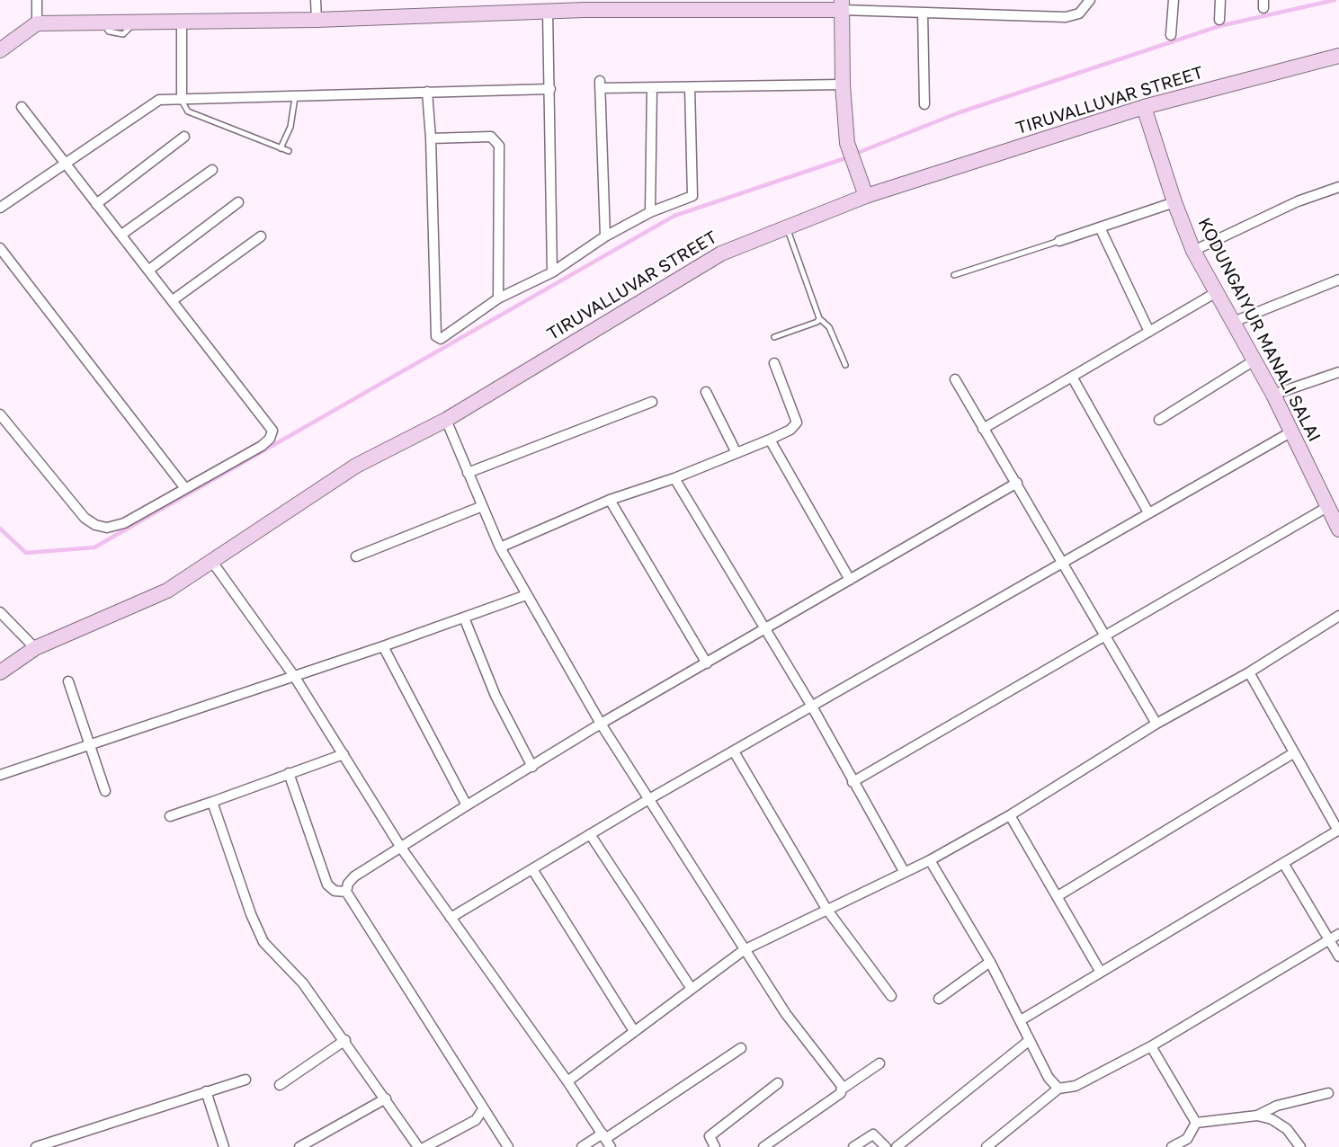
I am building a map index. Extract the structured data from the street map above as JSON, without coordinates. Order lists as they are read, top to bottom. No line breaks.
{"streets":{"street":["TIRUVALLUVAR STREET","KODUNGAIYUR MANALI SALAI"]},"crossings":[["TIRUVALLUVAR STREET","KODUNGAIYUR MANALI SALAI"]]}
